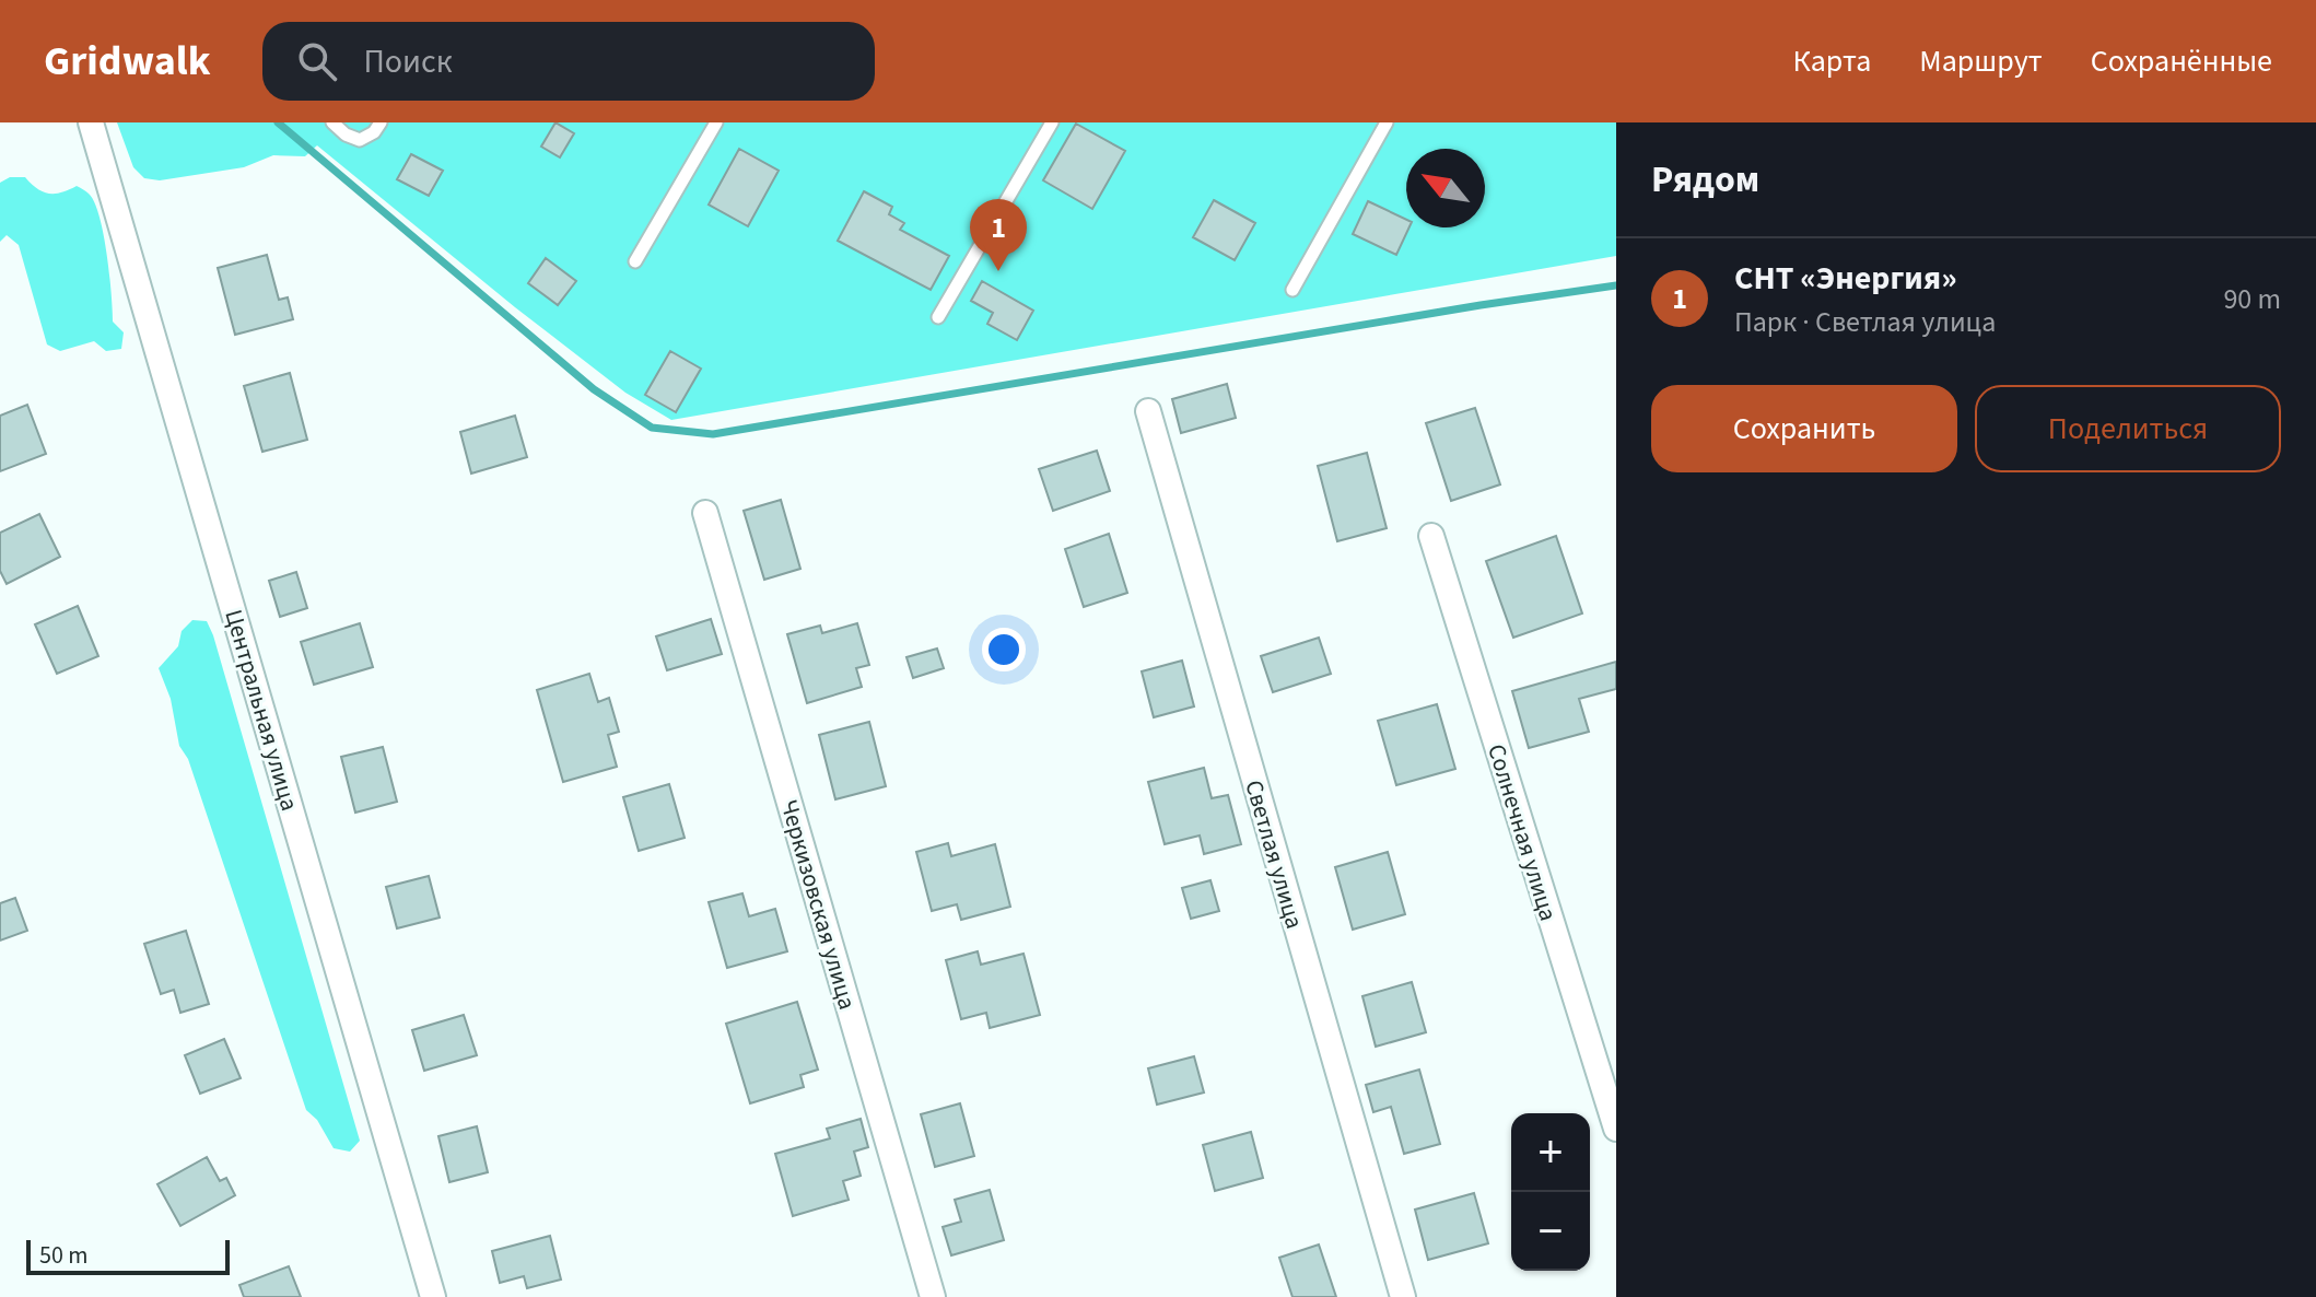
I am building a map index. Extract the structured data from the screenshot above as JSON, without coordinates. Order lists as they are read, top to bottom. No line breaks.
{"streets":{"street":["Центральная улица","Солнечная улица","Светлая улица","Черкизовская улица"]},"scale_bar":"50 m","north":"top left","page":{"header":"Gridwalk","search":"Поиск","nav":["Карта","Маршрут","Сохранённые"],"heading":"Рядом","pins":"1","list":[{"mark":"1","name":"СНТ «Энергия»","note":"Парк · Светлая улица","value":"90 m"}],"buttons":["Сохранить","Поделиться"],"map_buttons":["+","−"],"scale":"50 m"}}
